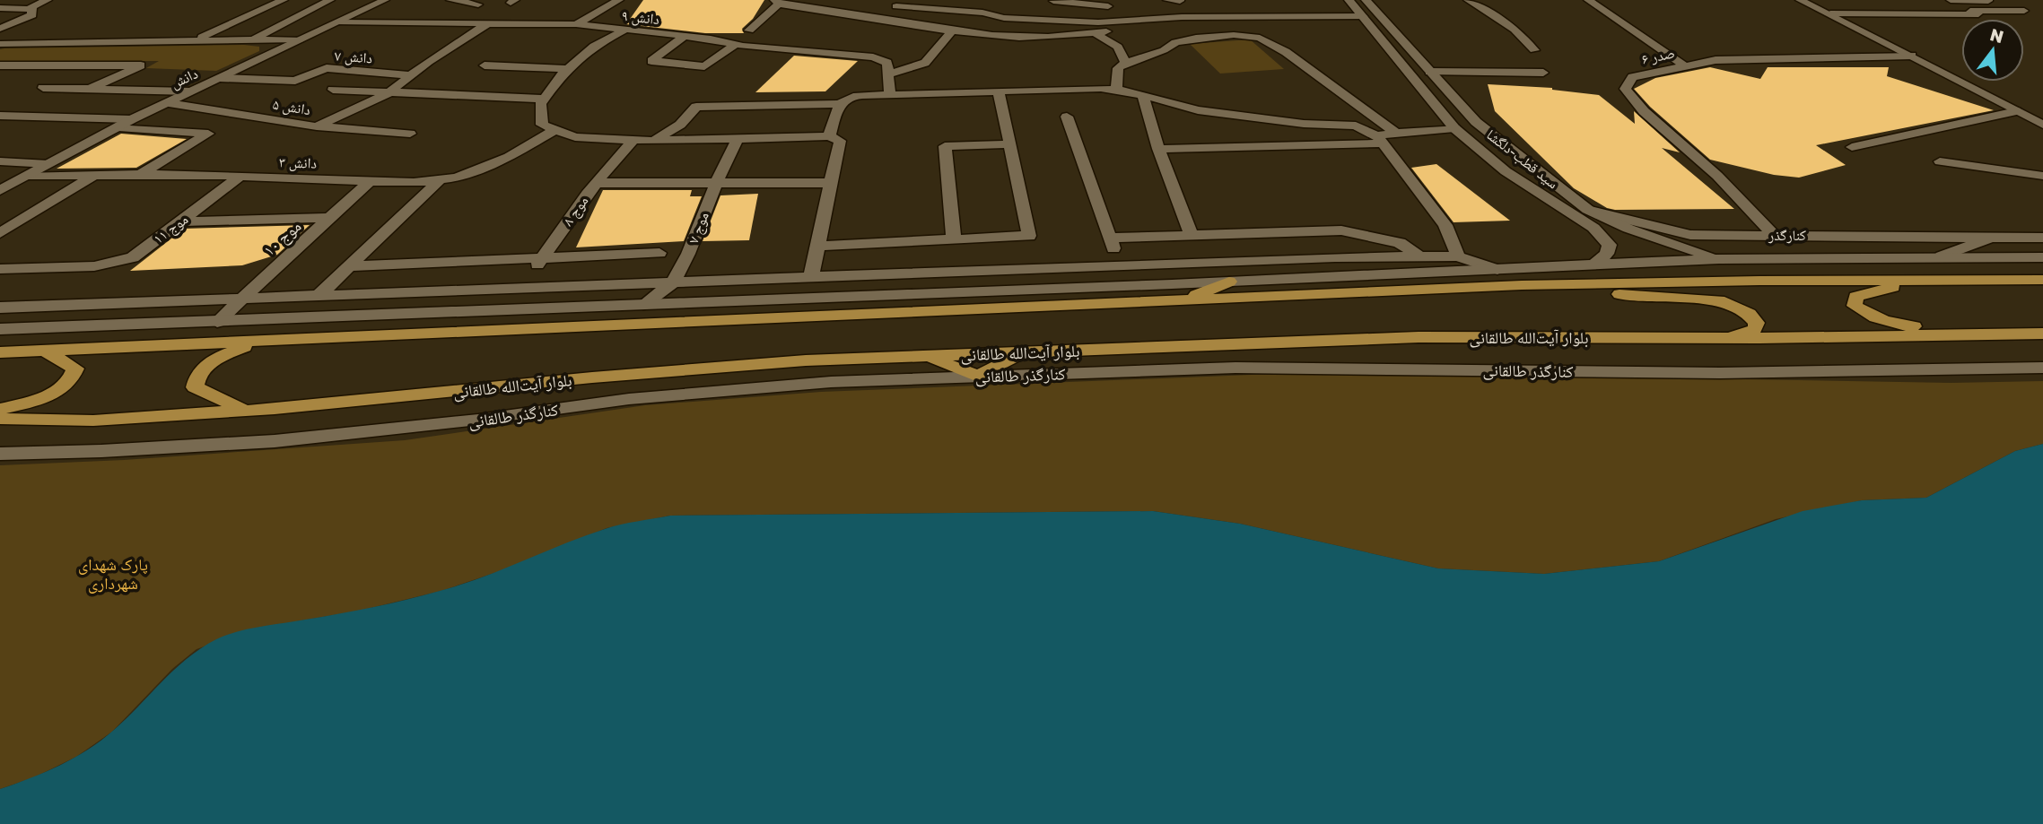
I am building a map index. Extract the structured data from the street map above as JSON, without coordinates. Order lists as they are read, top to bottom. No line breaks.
{"streets":{"main road":["بلوار آیت‌الله طالقانی"],"street":["دانش ۹","صدر ۶","دانش ۷","دانش","دانش ۵","سید قطب-دلگشا","دانش ۳","موج ۸","موج ۷","موج ۱۱","کنارگذر","موج ۱۰","کنارگذر طالقانی"]},"crossings":[["دانش ۹","دانش"],["صدر ۶","کنارگذر"],["دانش ۷","دانش"],["دانش","دانش ۵"],["دانش","دانش ۳"],["سید قطب-دلگشا","کنارگذر"],["دانش ۳","موج ۱۱"],["دانش ۳","موج ۱۰"]],"parks":["پارک شهدای شهرداری"],"north":"top"}
